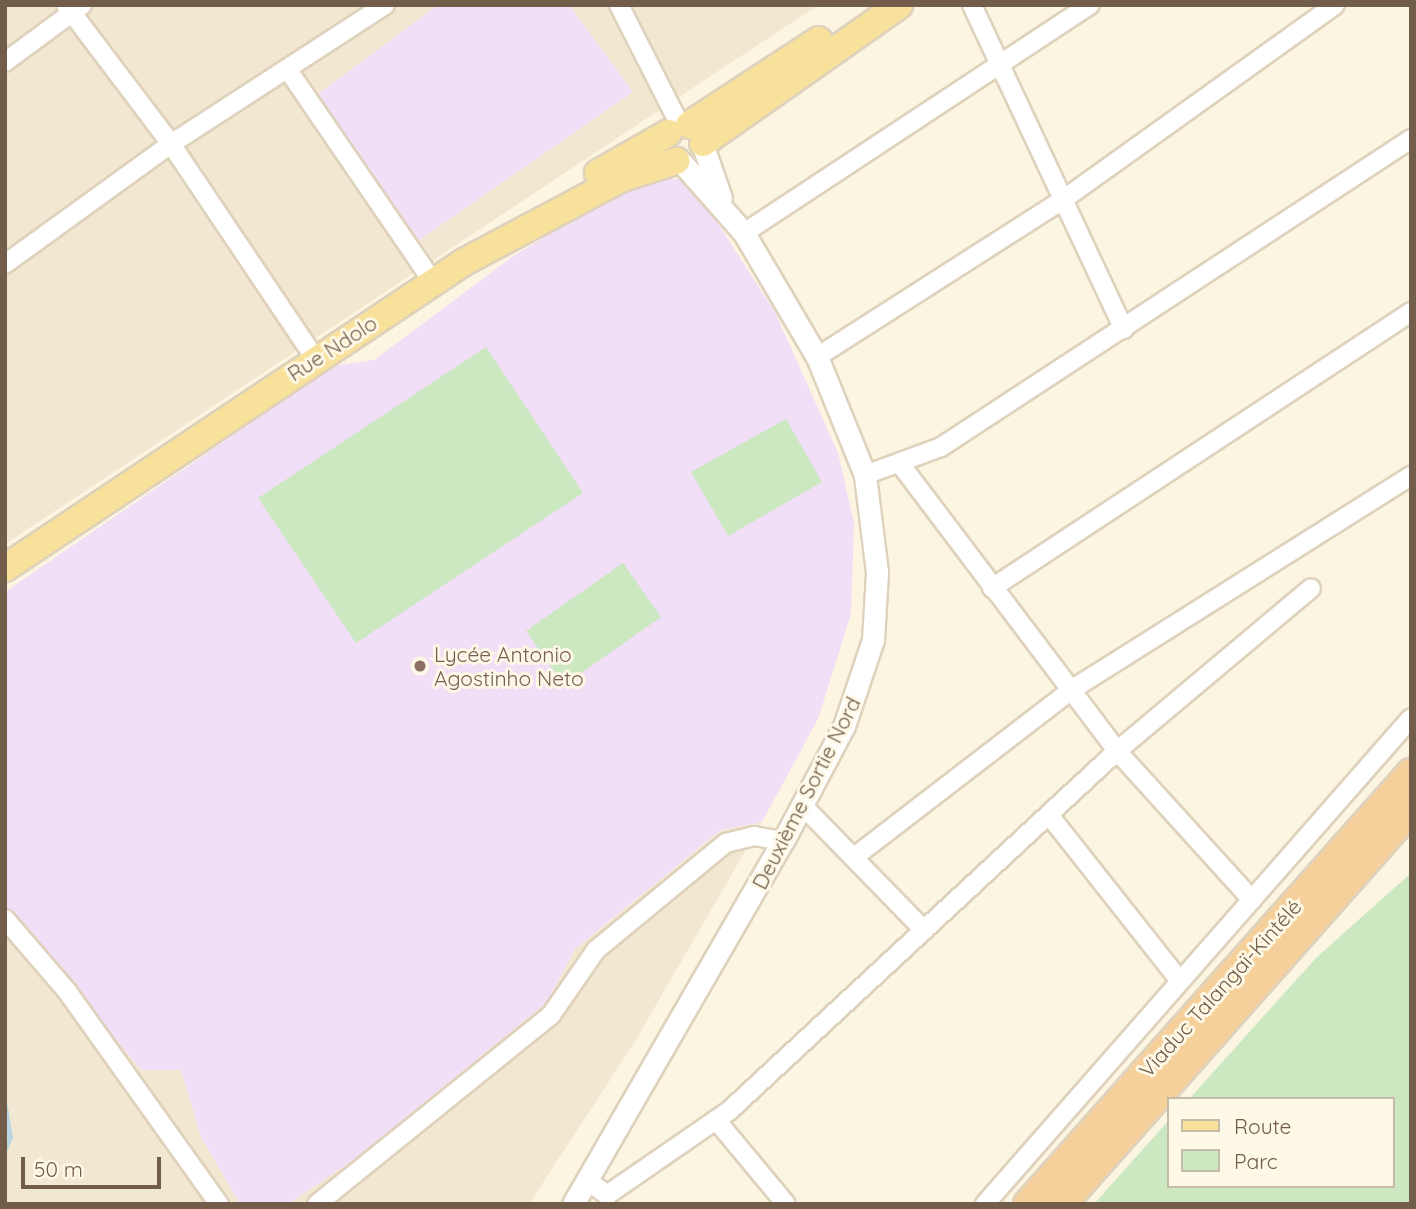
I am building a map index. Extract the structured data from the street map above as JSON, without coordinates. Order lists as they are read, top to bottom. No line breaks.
{"streets":{"highway":["Viaduc Talangaï-Kintélé"],"main road":["Rue Ndolo"],"street":["Deuxième Sortie Nord"]},"crossings":[["Rue Ndolo","Deuxième Sortie Nord"]],"places":["Lycée Antonio Agostinho Neto"],"legend":["Route","Parc"],"scale_bar":"50 m"}
